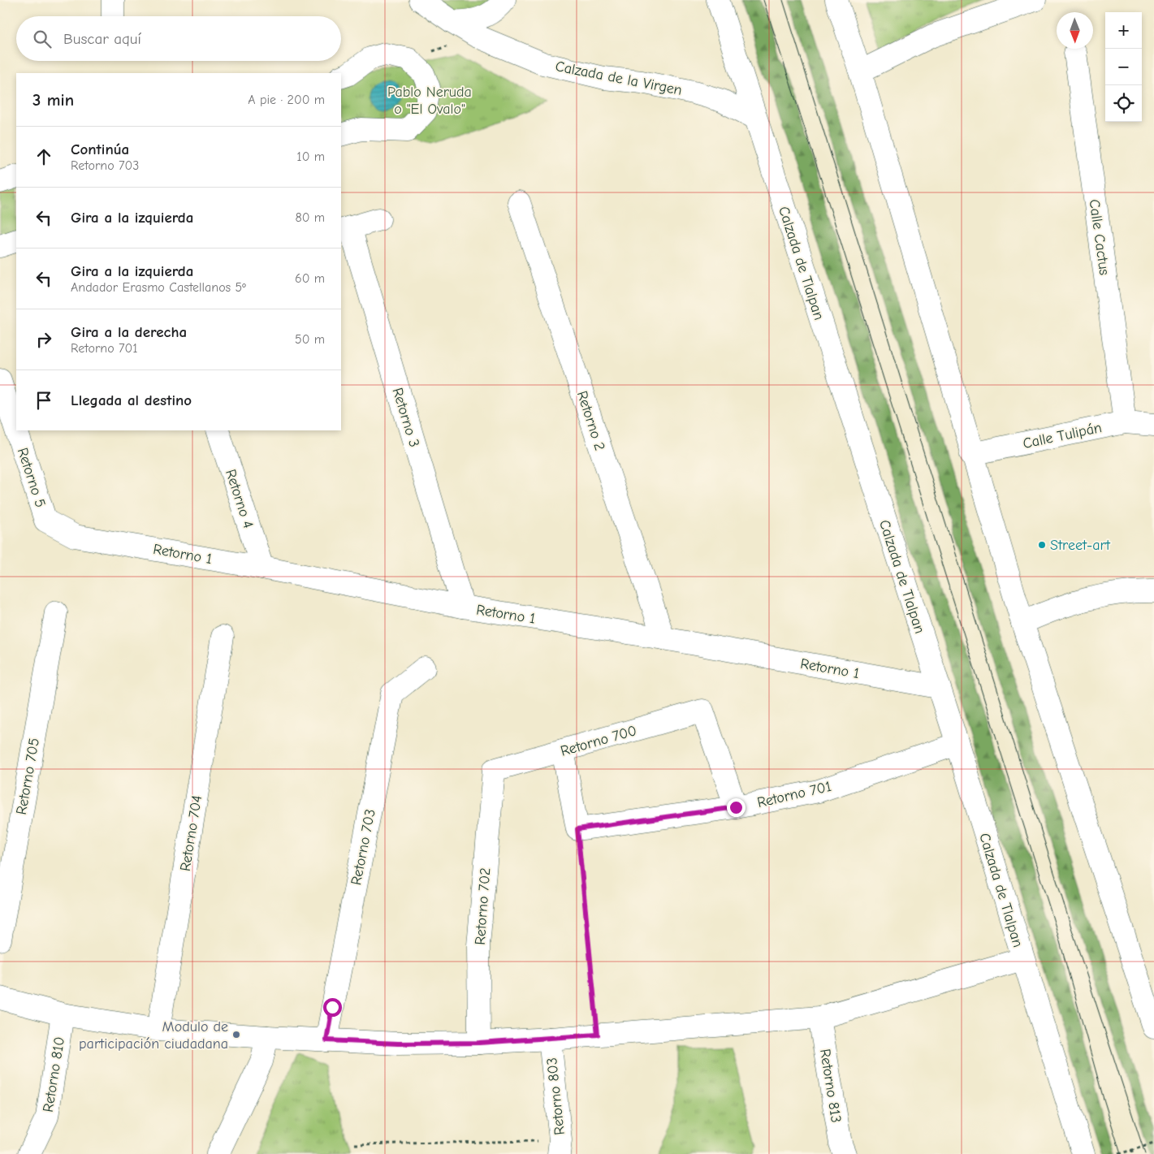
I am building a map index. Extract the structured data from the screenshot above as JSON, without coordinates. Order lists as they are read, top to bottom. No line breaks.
{"streets":{"main road":["Calzada de la Virgen","Calle Cactus","Calzada de Tlalpan","Retorno 3","Retorno 2","Calle Tulipán","Retorno 5","Retorno 4","Retorno 1","Retorno 700","Retorno 705","Retorno 701","Retorno 704","Retorno 703","Retorno 702","Retorno 810","Retorno 813","Retorno 803"]},"crossings":[["Calzada de la Virgen","Calzada de Tlalpan"],["Calle Cactus","Calle Tulipán"],["Calzada de Tlalpan","Retorno 1"],["Calzada de Tlalpan","Retorno 701"],["Retorno 3","Retorno 1"],["Retorno 2","Retorno 1"],["Retorno 5","Retorno 1"],["Retorno 4","Retorno 1"],["Retorno 700","Retorno 701"],["Retorno 700","Retorno 702"]],"parks":["Pablo Neruda o \"El Ovalo\""],"places":["Street-art","Modulo de participación ciudadana"],"north":"bottom","page":{"map_buttons":["+","−"],"search":"Buscar aquí","heading":["3 min","A pie · 200 m"],"list":[["Continúa","Retorno 703","10 m"],["Gira a la izquierda","80 m"],["Gira a la izquierda","Andador Erasmo Castellanos 5º","60 m"],["Gira a la derecha","Retorno 701","50 m"],"Llegada al destino"]}}
